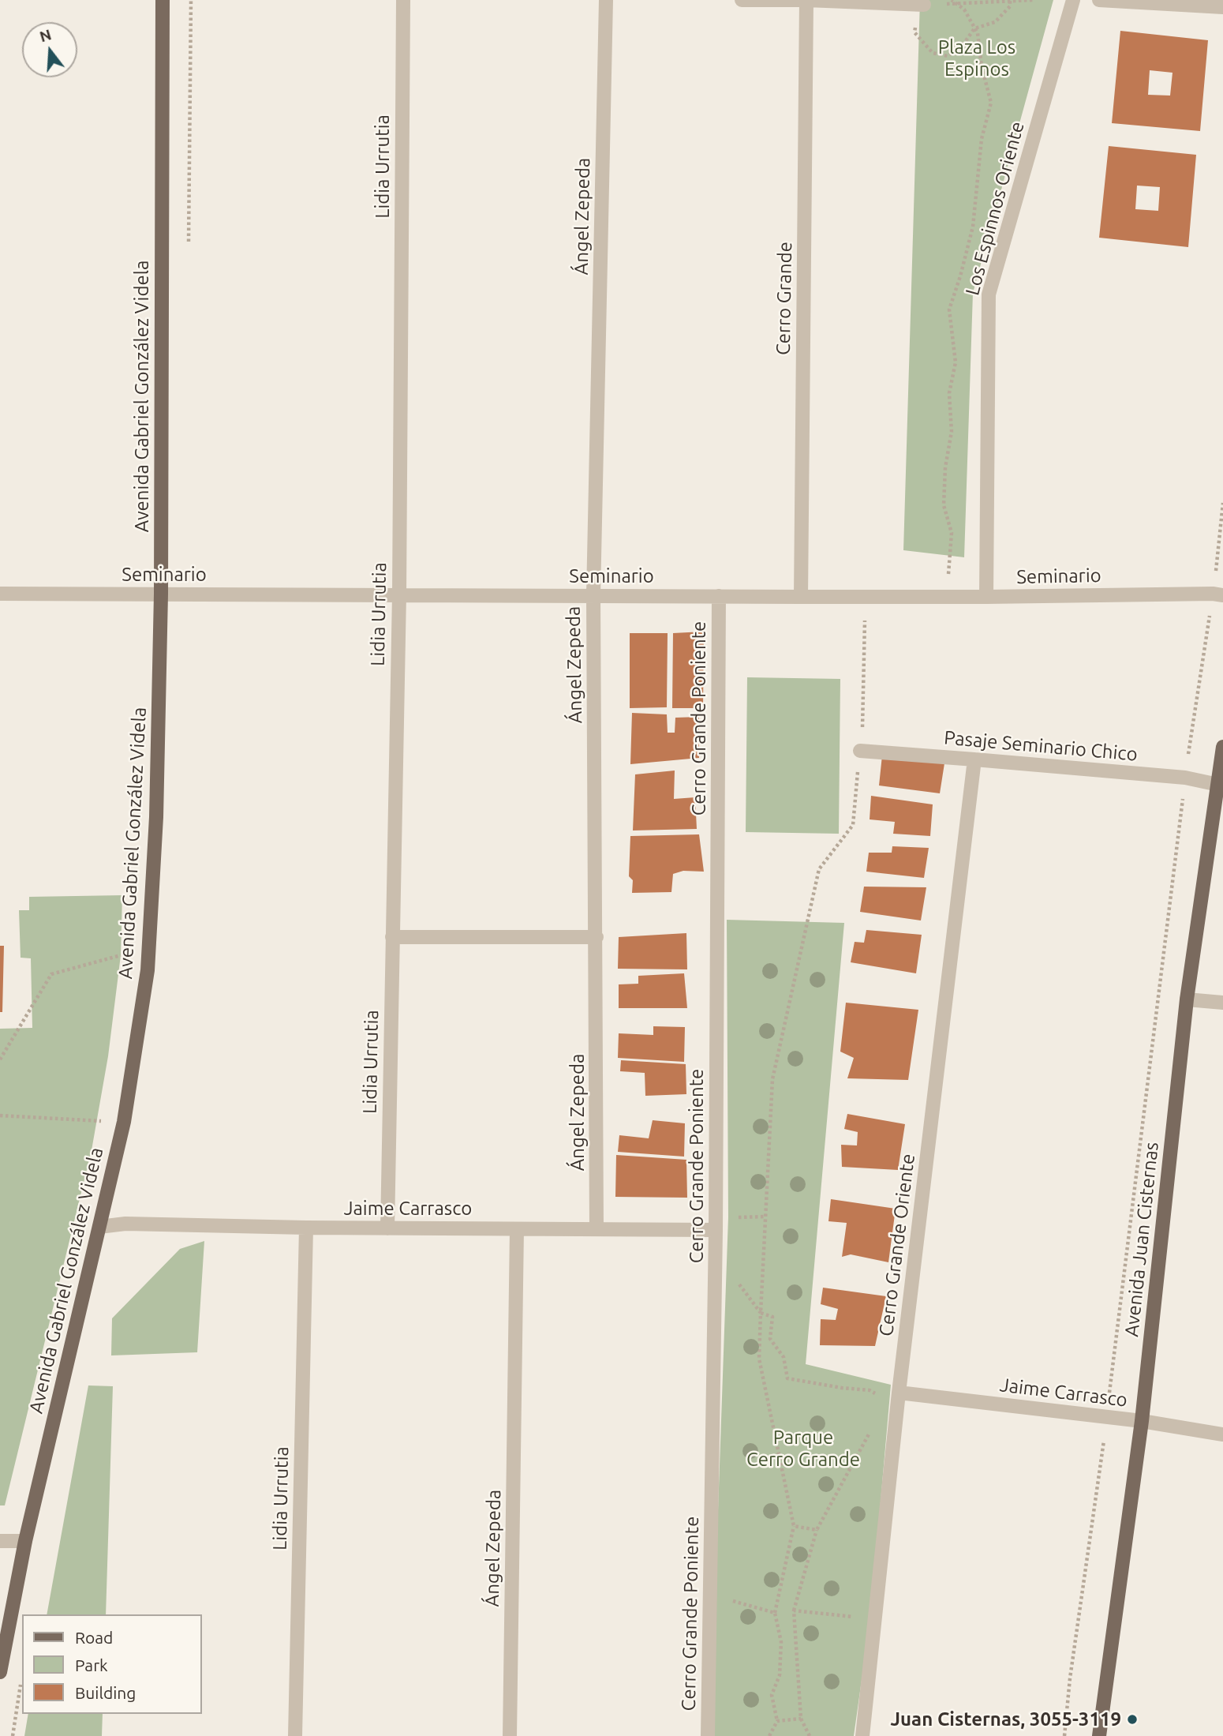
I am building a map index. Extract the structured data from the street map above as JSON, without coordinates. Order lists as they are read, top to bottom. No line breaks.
{"streets":{"main road":["Avenida Gabriel González Videla","Avenida Juan Cisternas"],"street":["Lidia Urrutia","Los Espinnos Oriente","Ángel Zepeda","Cerro Grande","Seminario","Cerro Grande Poniente","Pasaje Seminario Chico","Jaime Carrasco","Cerro Grande Oriente"]},"crossings":[["Lidia Urrutia","Seminario"],["Lidia Urrutia","Jaime Carrasco"],["Los Espinnos Oriente","Seminario"],["Ángel Zepeda","Seminario"],["Ángel Zepeda","Jaime Carrasco"],["Cerro Grande","Seminario"],["Avenida Gabriel González Videla","Seminario"],["Avenida Gabriel González Videla","Jaime Carrasco"],["Seminario","Cerro Grande Poniente"],["Cerro Grande Poniente","Jaime Carrasco"],["Pasaje Seminario Chico","Avenida Juan Cisternas"],["Pasaje Seminario Chico","Cerro Grande Oriente"],["Jaime Carrasco","Avenida Juan Cisternas"],["Jaime Carrasco","Cerro Grande Oriente"]],"parks":["Plaza Los Espinos","Parque Cerro Grande"],"places":["Juan Cisternas, 3055-3119"],"legend":["Road","Park","Building"],"north":"top"}
